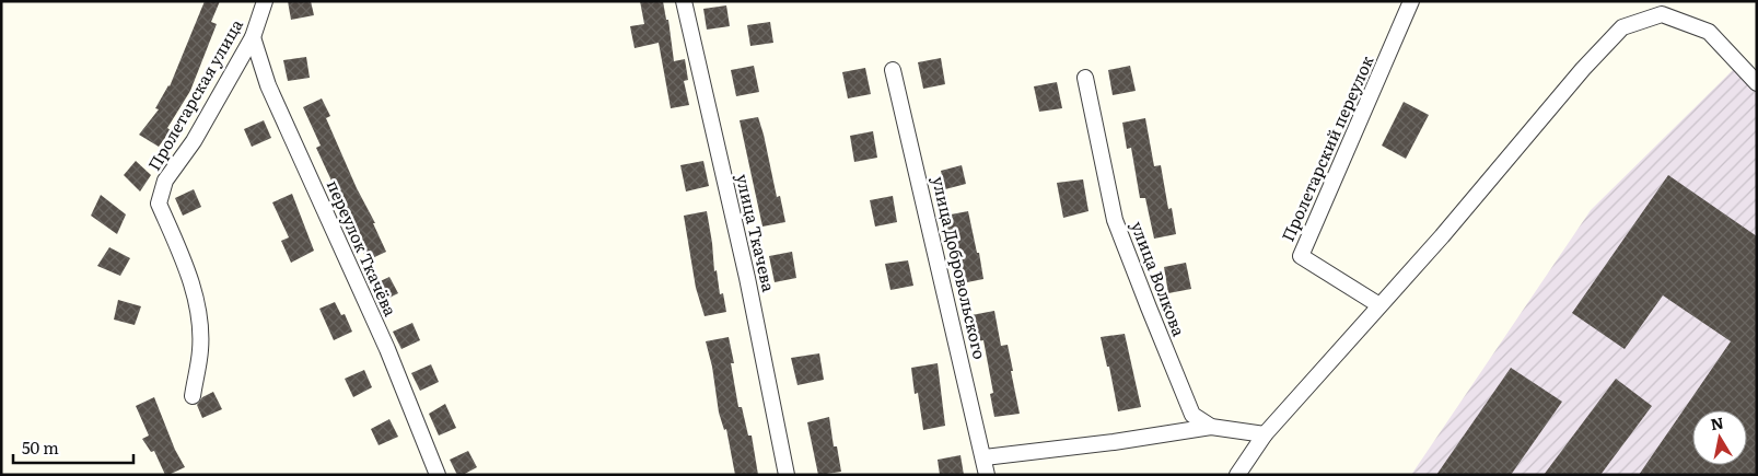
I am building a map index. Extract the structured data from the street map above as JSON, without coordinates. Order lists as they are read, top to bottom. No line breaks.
{"streets":{"street":["Пролетарская улица","Пролетарский переулок","улица Ткачева","переулок Ткачёва","улица Добровольского","улица Волкова"]},"crossings":[["Пролетарская улица","переулок Ткачёва"]],"scale_bar":"50 m","north":"top"}
